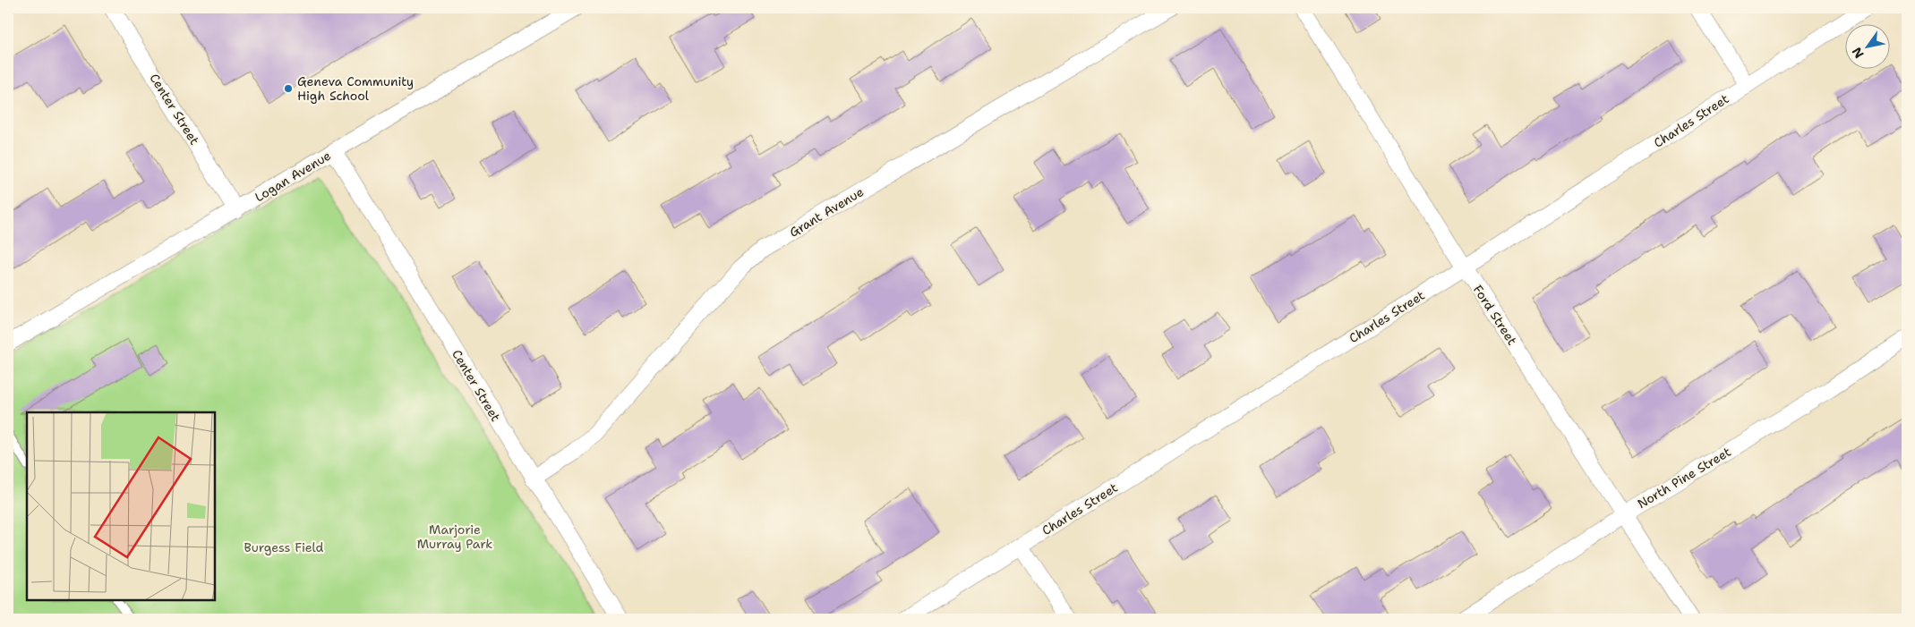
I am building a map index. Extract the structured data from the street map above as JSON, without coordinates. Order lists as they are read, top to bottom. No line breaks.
{"streets":{"street":["Center Street","Charles Street","Logan Avenue","Grant Avenue","Ford Street","North Pine Street"]},"crossings":[["Center Street","Logan Avenue"],["Center Street","Grant Avenue"],["Charles Street","Ford Street"],["Ford Street","North Pine Street"]],"parks":["Marjorie Murray Park","Burgess Field"],"places":["Geneva Community High School"],"north":"bottom left"}
